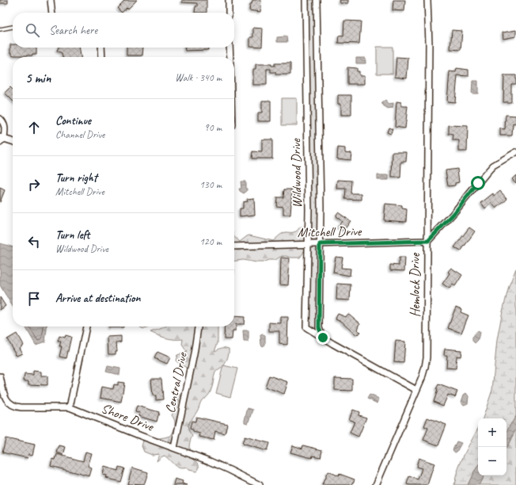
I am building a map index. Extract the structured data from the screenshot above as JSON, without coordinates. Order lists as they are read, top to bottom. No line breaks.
{"streets":{"street":["Wildwood Drive","Mitchell Drive","Hemlock Drive","Central Drive","Shore Drive"]},"crossings":[["Wildwood Drive","Mitchell Drive"],["Wildwood Drive","Hemlock Drive"],["Mitchell Drive","Hemlock Drive"],["Central Drive","Shore Drive"]],"page":{"search":"Search here","heading":["5 min","Walk · 340 m"],"list":[["Continue","Channel Drive","90 m"],["Turn right","Mitchell Drive","130 m"],["Turn left","Wildwood Drive","120 m"],"Arrive at destination"],"map_buttons":["+","−"]}}
